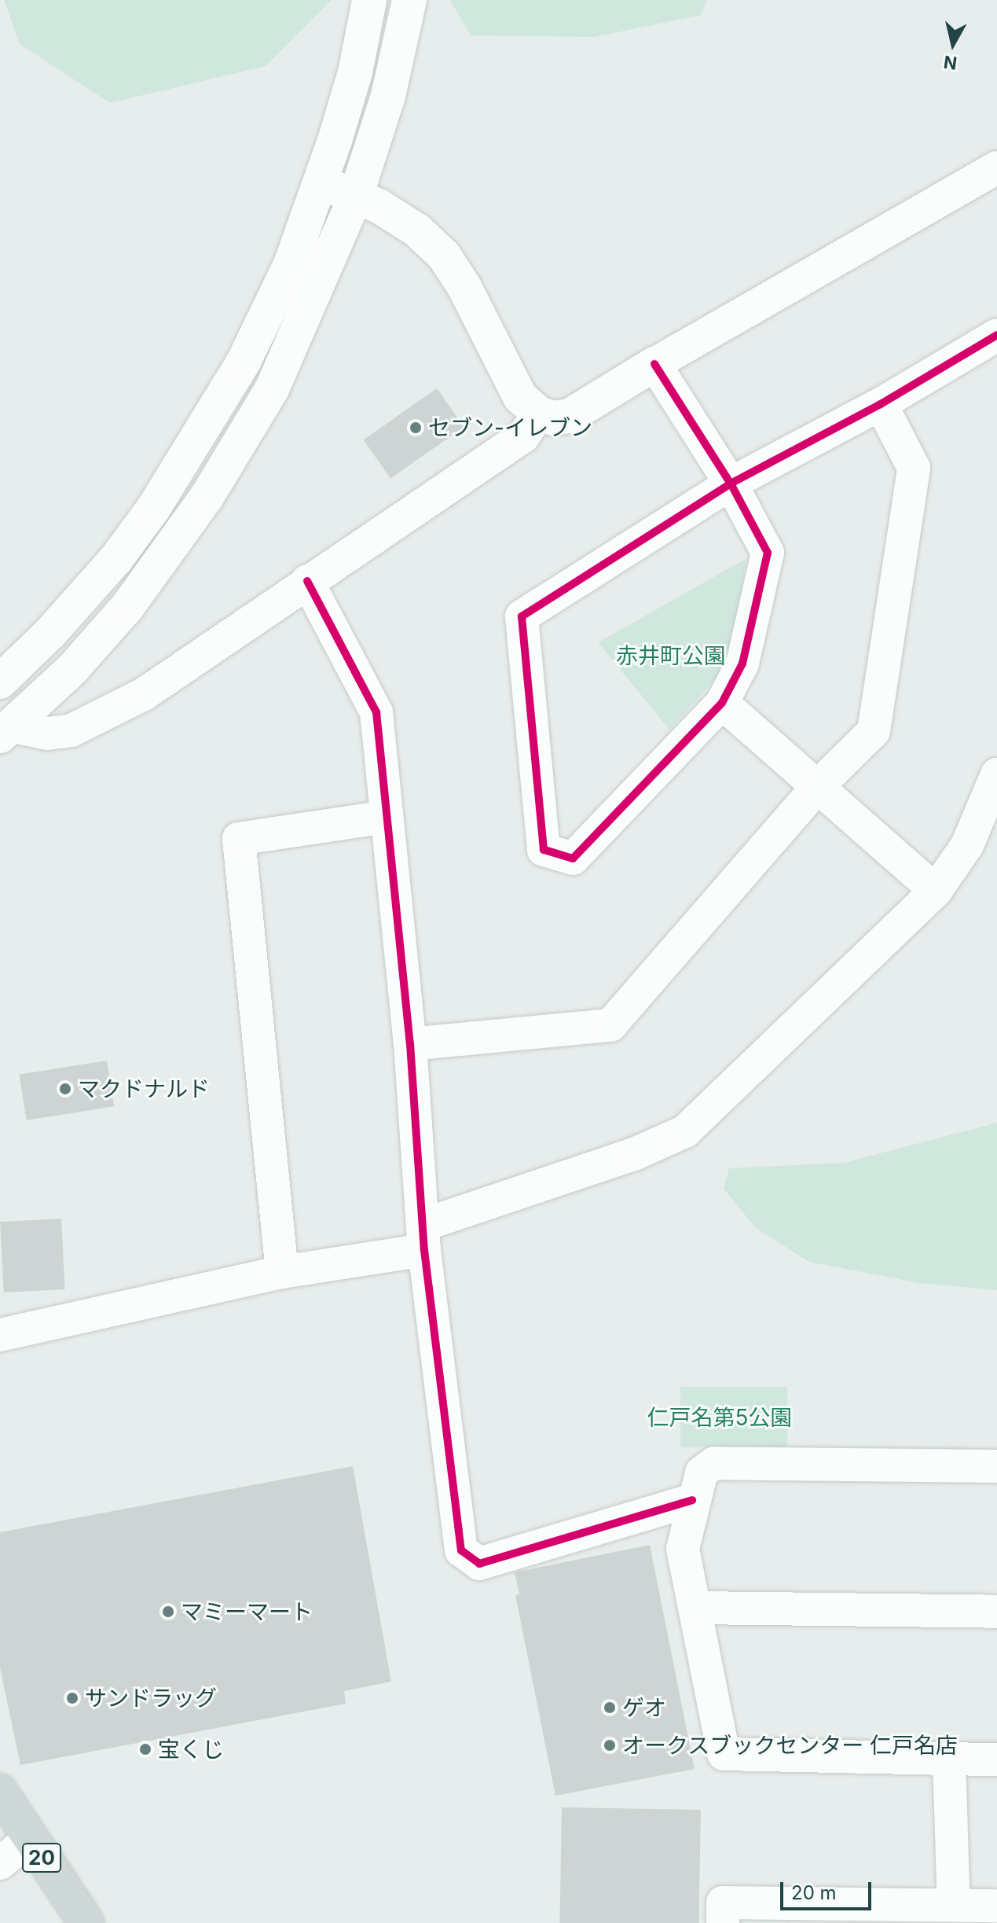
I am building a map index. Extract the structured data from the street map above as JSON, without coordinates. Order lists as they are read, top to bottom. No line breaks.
{"streets":{"main road":["20"]},"parks":["赤井町公園","仁戸名第5公園"],"places":["セブン-イレブン","マクドナルド","マミーマート","サンドラッグ","ゲオ","オークスブックセンター 仁戸名店","宝くじ"],"scale_bar":"20 m","north":"bottom"}
